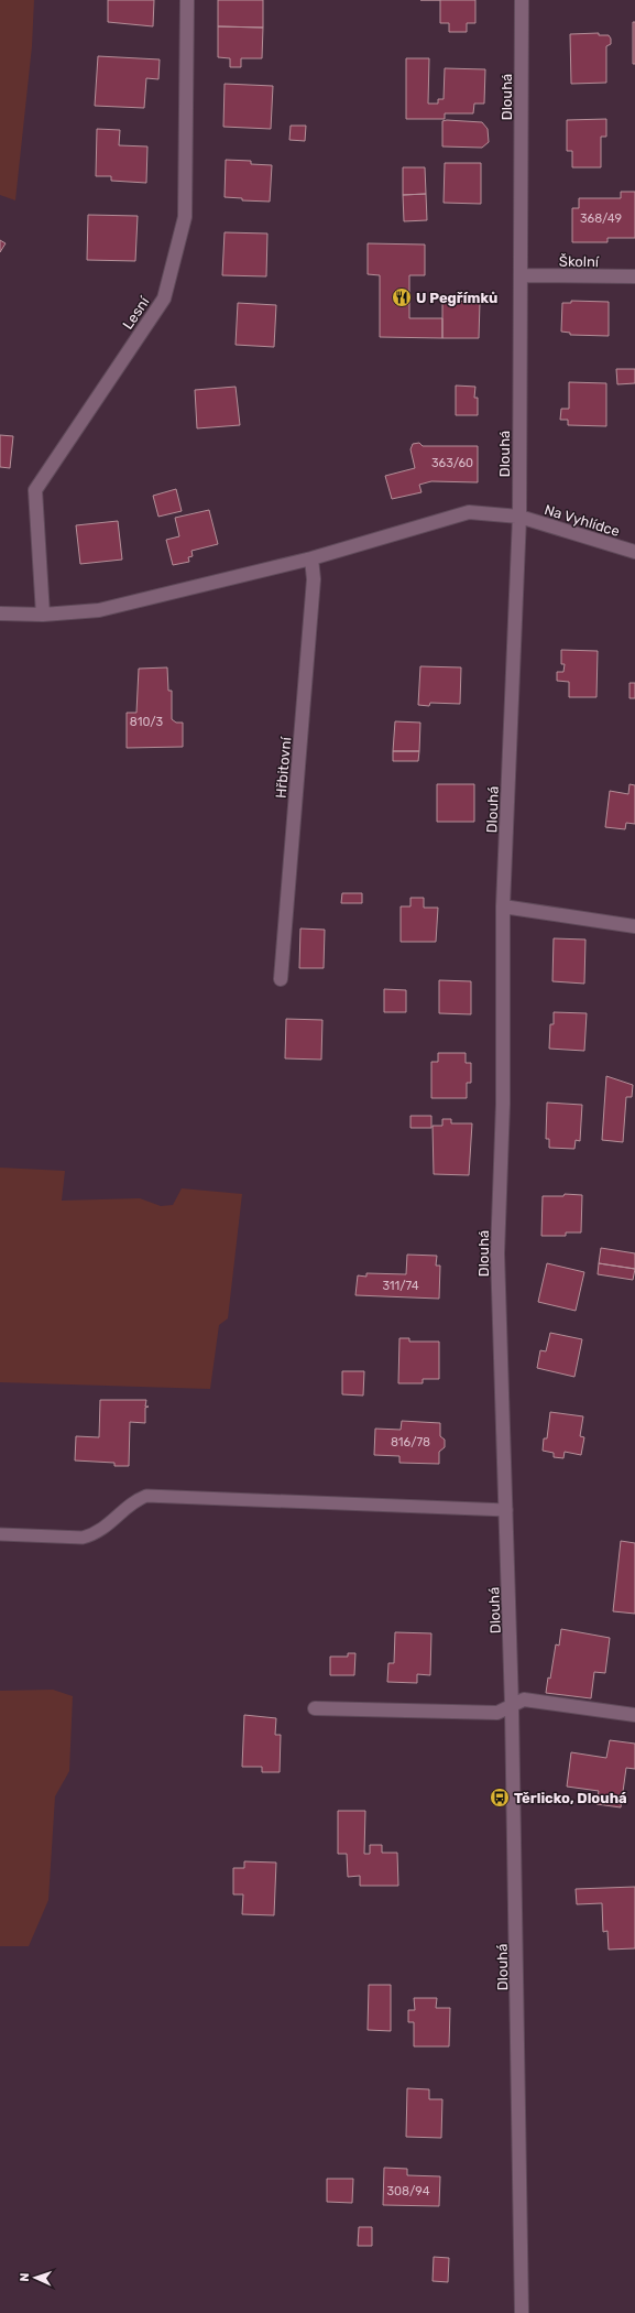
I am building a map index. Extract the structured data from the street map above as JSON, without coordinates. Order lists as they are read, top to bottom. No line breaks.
{"streets":{"street":["Dlouhá","Školní","Lesní","Na Vyhlídce","Hřbitovní"]},"crossings":[["Dlouhá","Školní"],["Dlouhá","Na Vyhlídce"]],"places":{"restaurant":["U Pegřímků"],"bus stop":["Těrlicko, Dlouhá"]},"house_numbers":["368/49","363/60","810/3","311/74","816/78","308/94"],"north":"left"}
